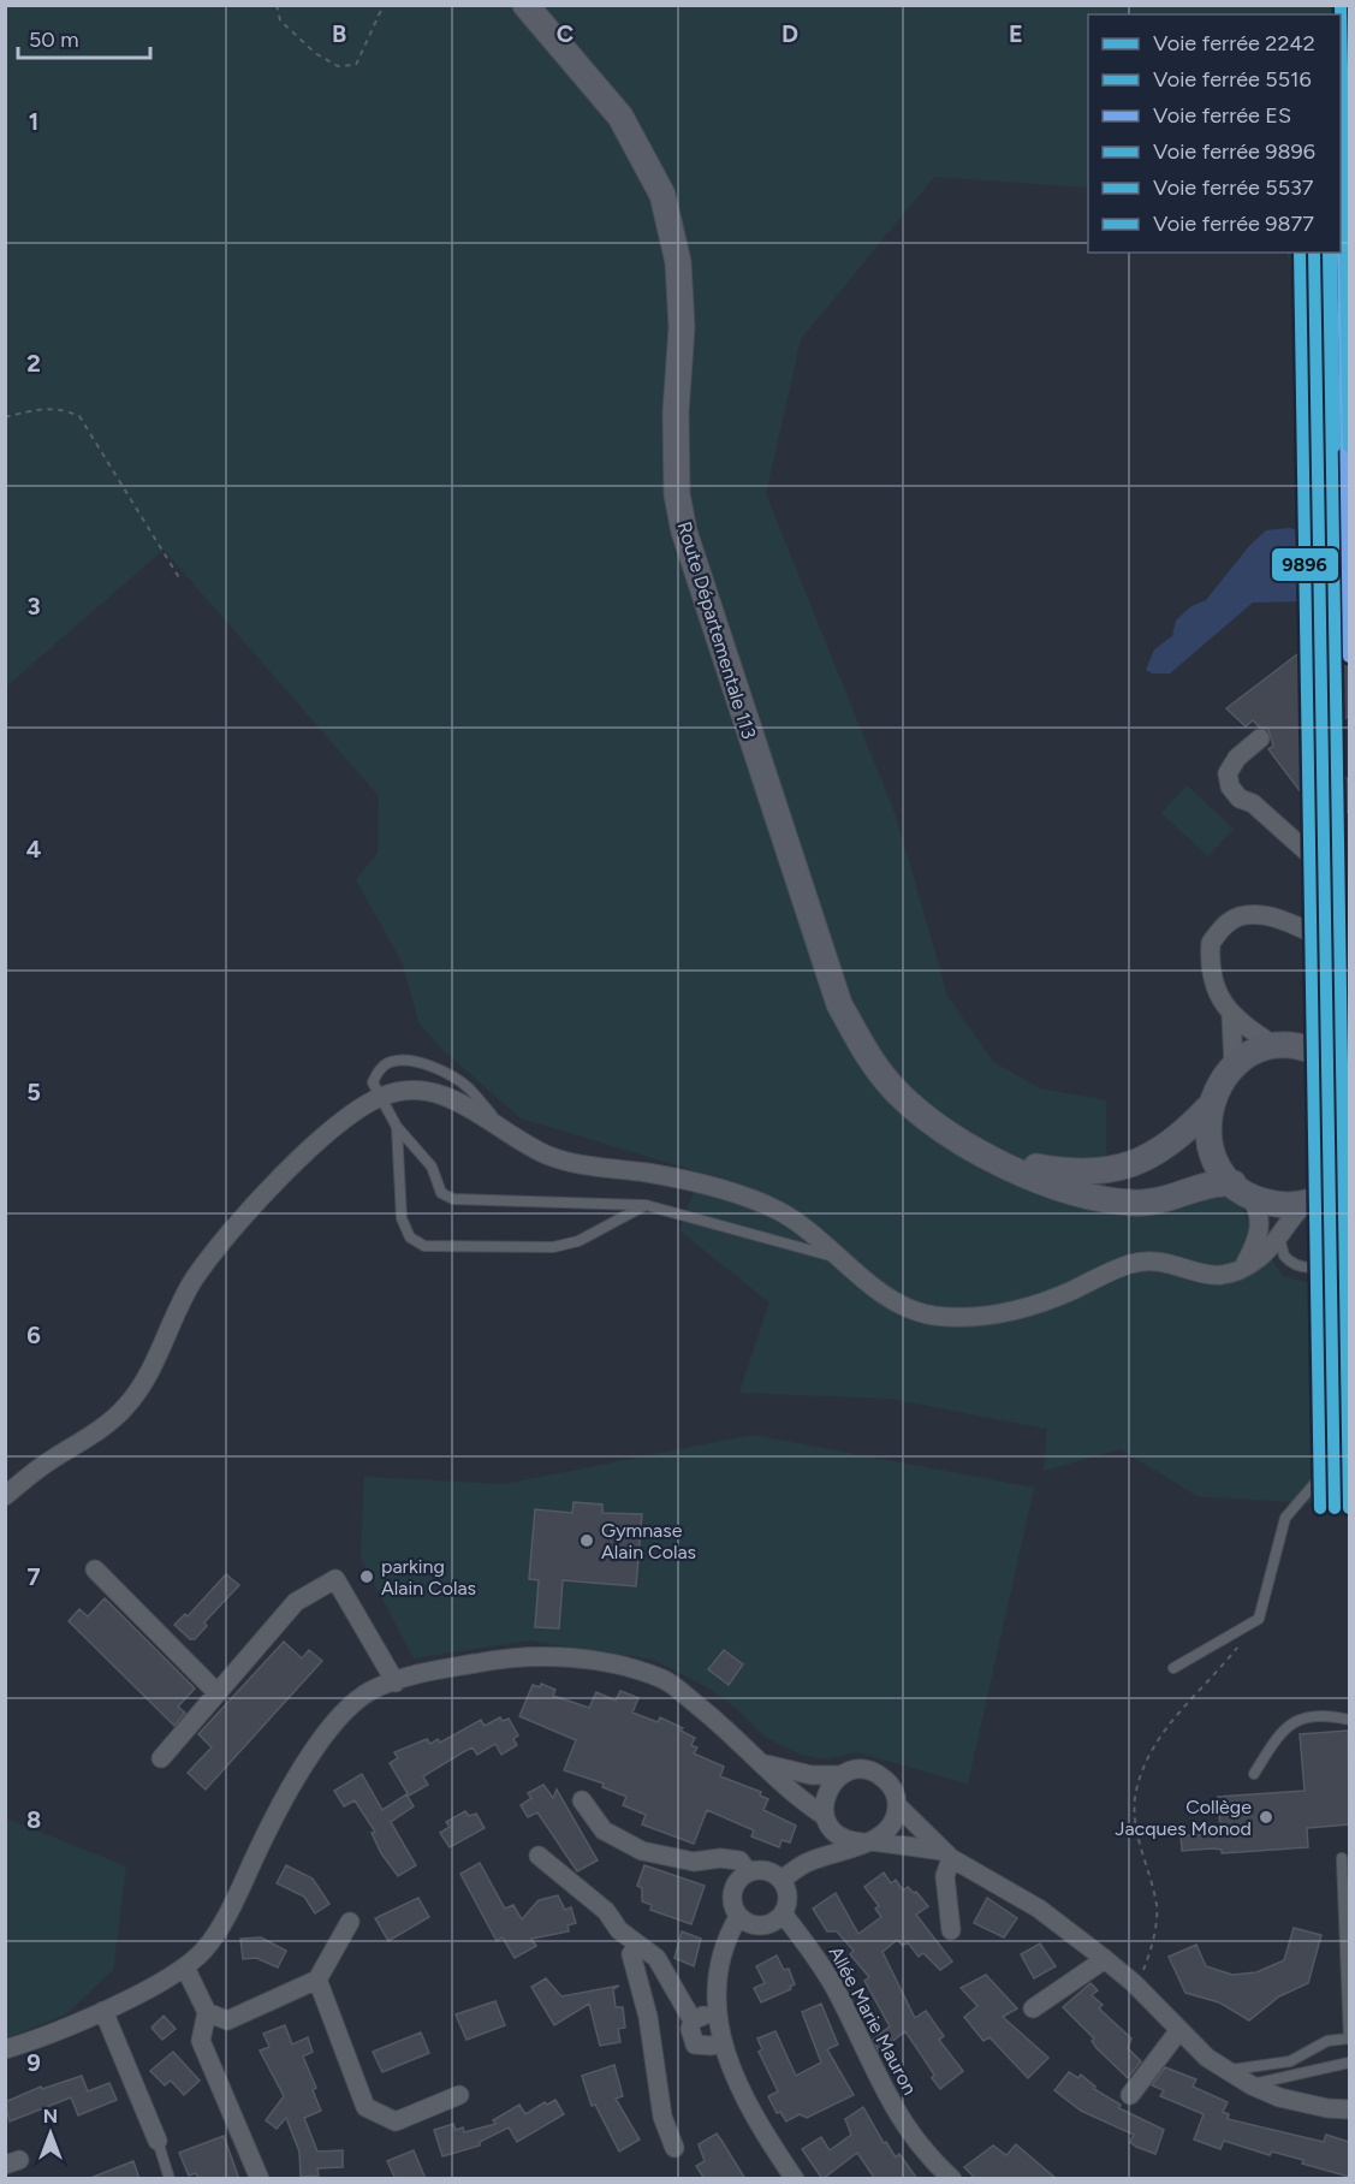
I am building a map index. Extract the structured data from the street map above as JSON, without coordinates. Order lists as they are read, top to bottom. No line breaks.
{"streets":{"main road":["Route Départementale 113"],"street":["Allée Marie Mauron"]},"places":["Gymnase Alain Colas","parking Alain Colas","Collège Jacques Monod"],"lines":["rail line 5537","rail line ES","rail line 2242","rail line 5516","rail line 9896","rail line 9877"],"legend":["Voie ferrée 2242","Voie ferrée 5516","Voie ferrée ES","Voie ferrée 9896","Voie ferrée 5537","Voie ferrée 9877"],"scale_bar":"50 m","north":"top","grid":{"columns":["B","C","D","E"],"rows":["1","2","3","4","5","6","7","8","9"]}}
